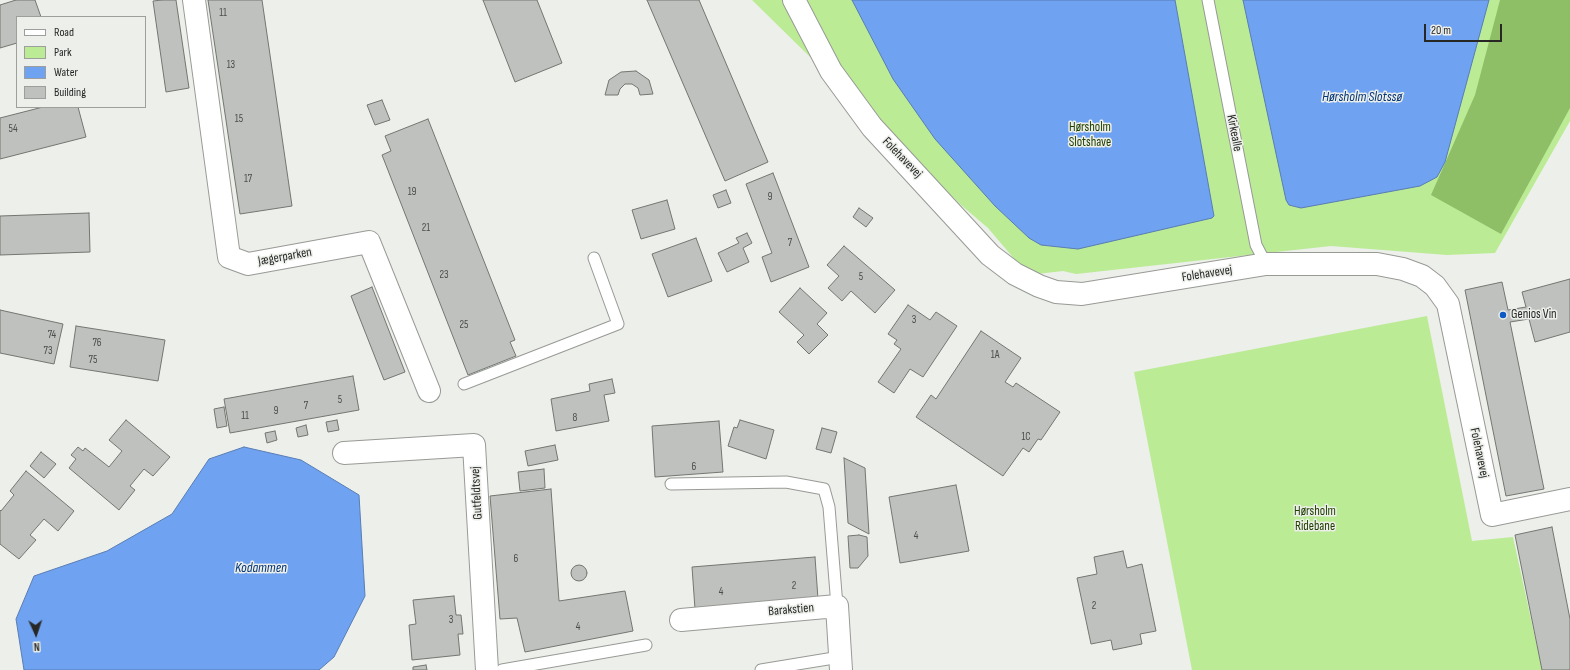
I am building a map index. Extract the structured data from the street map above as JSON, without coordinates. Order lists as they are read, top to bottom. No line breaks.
{"streets":{"street":["Folehavevej","Jægerparken","Gutfeldtsvej","Barakstien"],"lane":["Kirkealle"]},"crossings":[["Kirkealle","Folehavevej"]],"water":["Hørsholm Slotssø","Kodammen"],"parks":["Hørsholm Slotshave","Hørsholm Ridebane"],"places":["Genios Vin"],"house_numbers":["11","13","15","54","17","19","9","21","7","23","5","3","25","74","76","73","1A","75","5","7","9","11","8","1C","6","4","6","2","4","2","3","4"],"legend":["Road","Park","Water","Building"],"scale_bar":"20 m","north":"bottom"}
